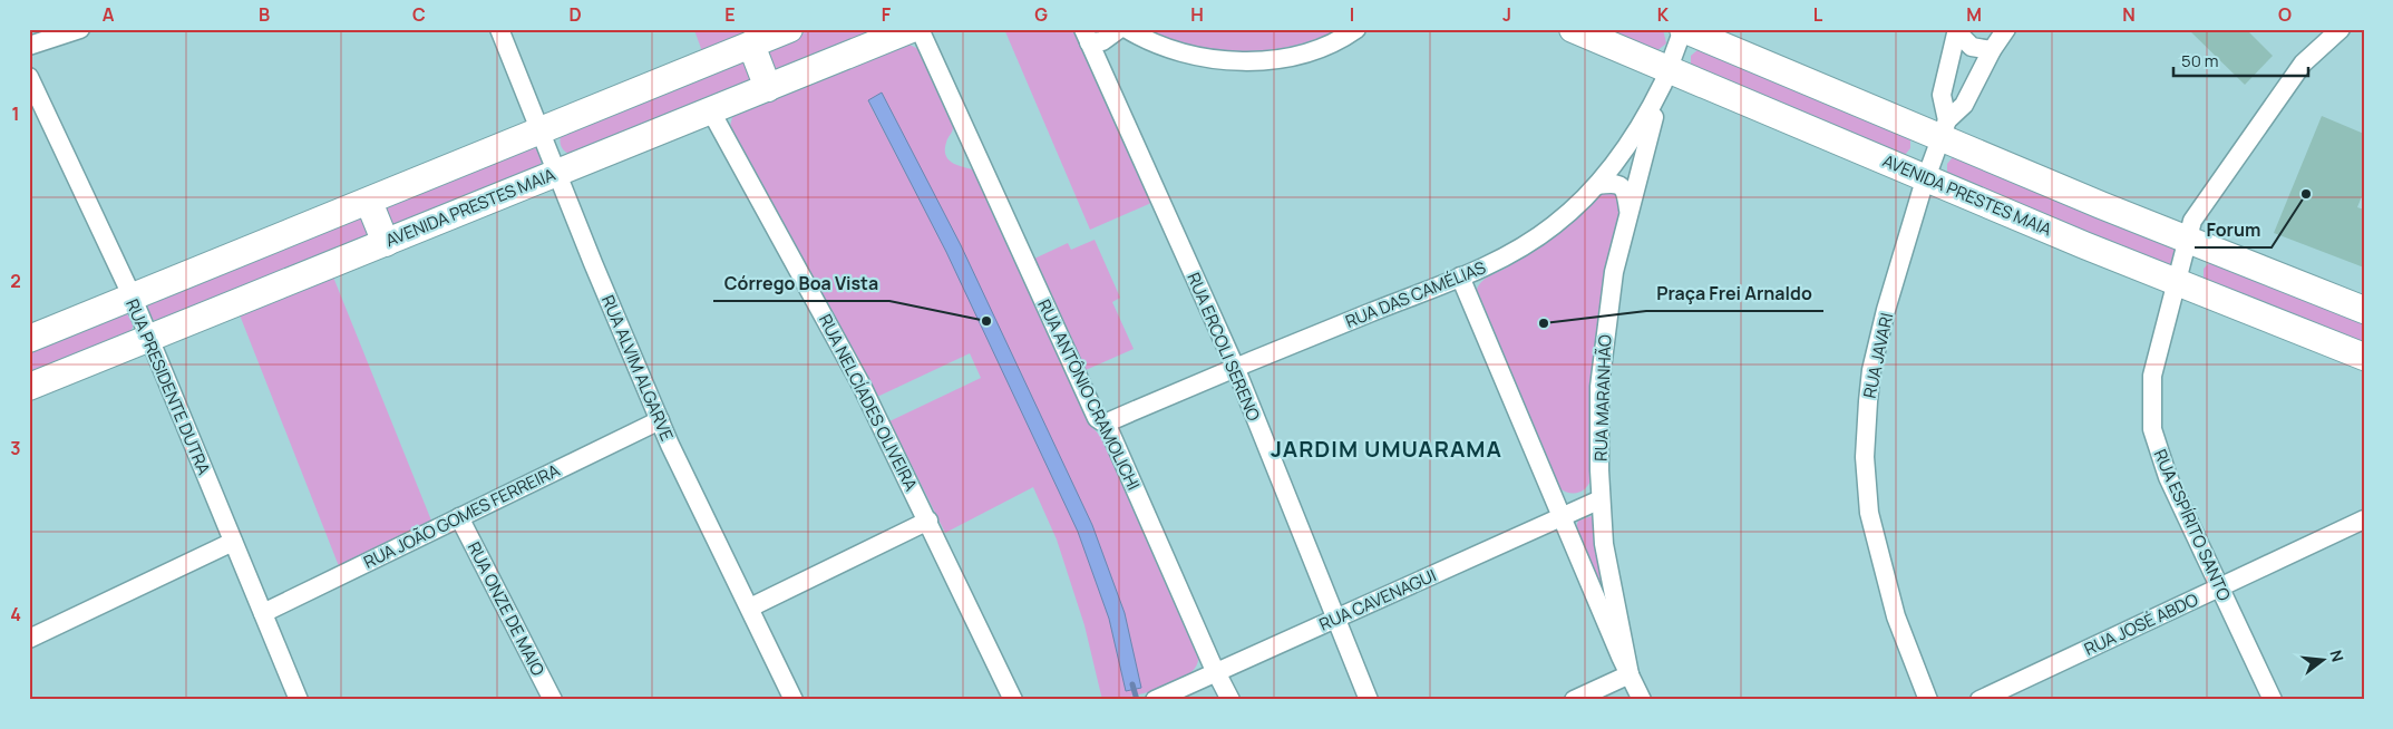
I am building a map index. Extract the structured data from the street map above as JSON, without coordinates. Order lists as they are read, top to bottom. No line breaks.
{"streets":{"street":["AVENIDA PRESTES MAIA","RUA DAS CAMÉLIAS","RUA ERCOLI SERENO","RUA JAVARI","RUA ALVIM ALGARVE","RUA PRESIDENTE DUTRA","RUA ANTÔNIO CRAMOLICHI","RUA MARANHÃO","RUA NELCÍADES OLIVEIRA","RUA JOÃO GOMES FERREIRA","RUA ESPÍRITO SANTO","RUA CAVENAGUI","RUA ONZE DE MAIO","RUA JOSÉ ABDO"]},"crossings":[["AVENIDA PRESTES MAIA","RUA DAS CAMÉLIAS"],["AVENIDA PRESTES MAIA","RUA JAVARI"],["AVENIDA PRESTES MAIA","RUA ALVIM ALGARVE"],["AVENIDA PRESTES MAIA","RUA PRESIDENTE DUTRA"],["AVENIDA PRESTES MAIA","RUA MARANHÃO"],["AVENIDA PRESTES MAIA","RUA NELCÍADES OLIVEIRA"],["AVENIDA PRESTES MAIA","RUA ESPÍRITO SANTO"],["RUA DAS CAMÉLIAS","RUA ERCOLI SERENO"],["RUA DAS CAMÉLIAS","RUA ANTÔNIO CRAMOLICHI"],["RUA DAS CAMÉLIAS","RUA MARANHÃO"],["RUA ERCOLI SERENO","RUA CAVENAGUI"],["RUA ALVIM ALGARVE","RUA JOÃO GOMES FERREIRA"],["RUA PRESIDENTE DUTRA","RUA JOÃO GOMES FERREIRA"],["RUA ANTÔNIO CRAMOLICHI","RUA CAVENAGUI"],["RUA MARANHÃO","RUA CAVENAGUI"],["RUA JOÃO GOMES FERREIRA","RUA ONZE DE MAIO"],["RUA ESPÍRITO SANTO","RUA JOSÉ ABDO"]],"districts":["JARDIM UMUARAMA"],"places":["Forum","Córrego Boa Vista","Praça Frei Arnaldo"],"scale_bar":"50 m","north":"right","grid":{"columns":["A","B","C","D","E","F","G","H","I","J","K","L","M","N","O"],"rows":["1","2","3","4"]}}
